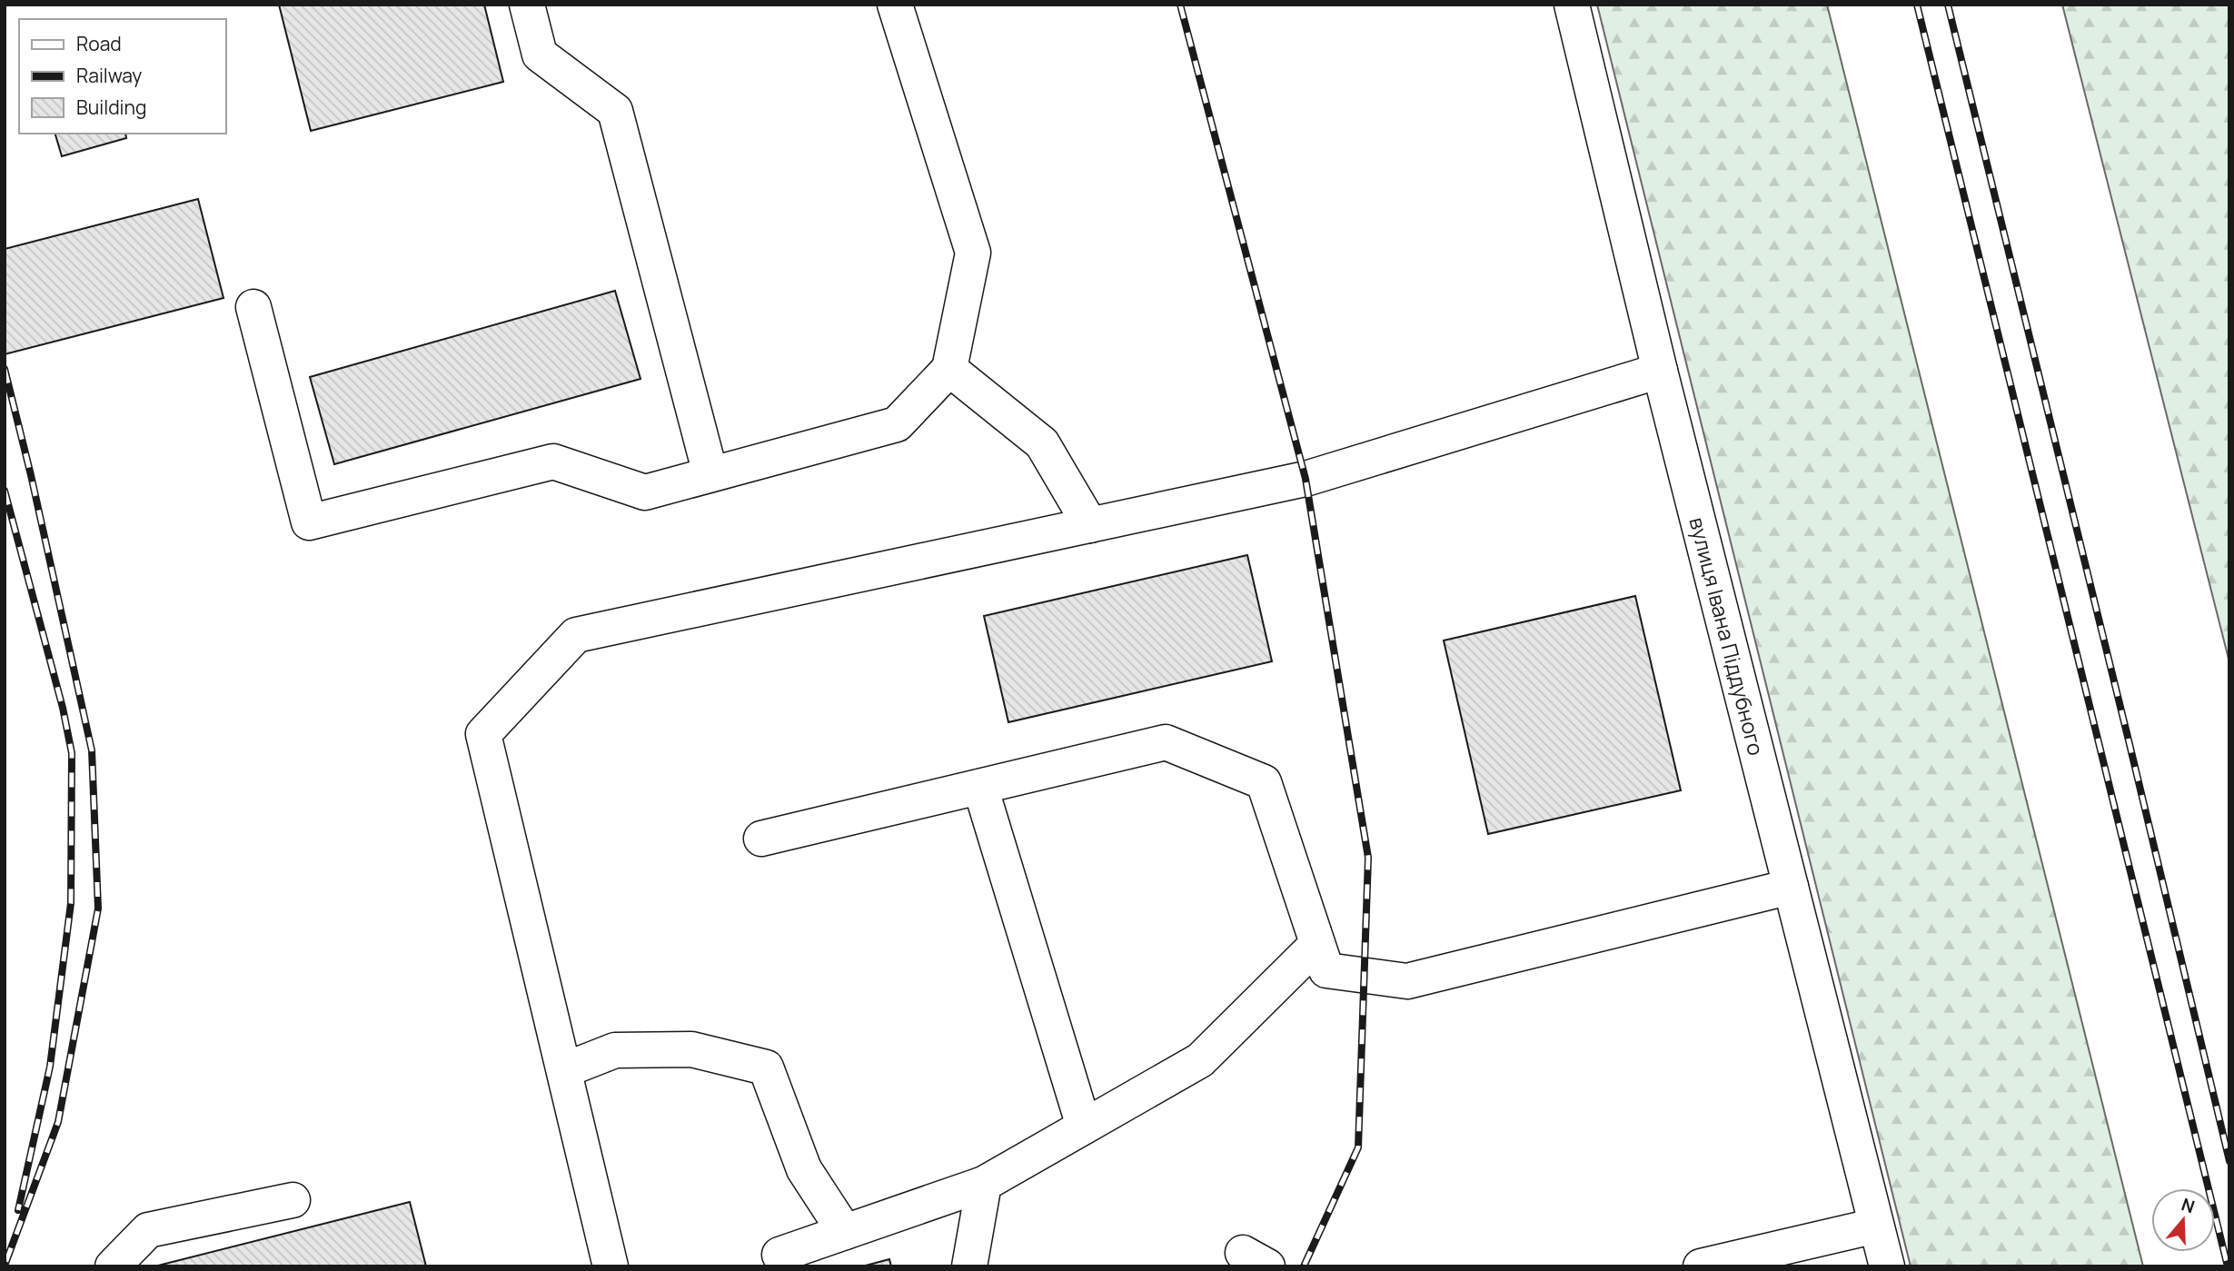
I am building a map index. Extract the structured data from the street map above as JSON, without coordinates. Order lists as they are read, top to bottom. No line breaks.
{"streets":{"street":["вулиця Івана Піддубного"]},"legend":["Road","Railway","Building"],"north":"top"}
